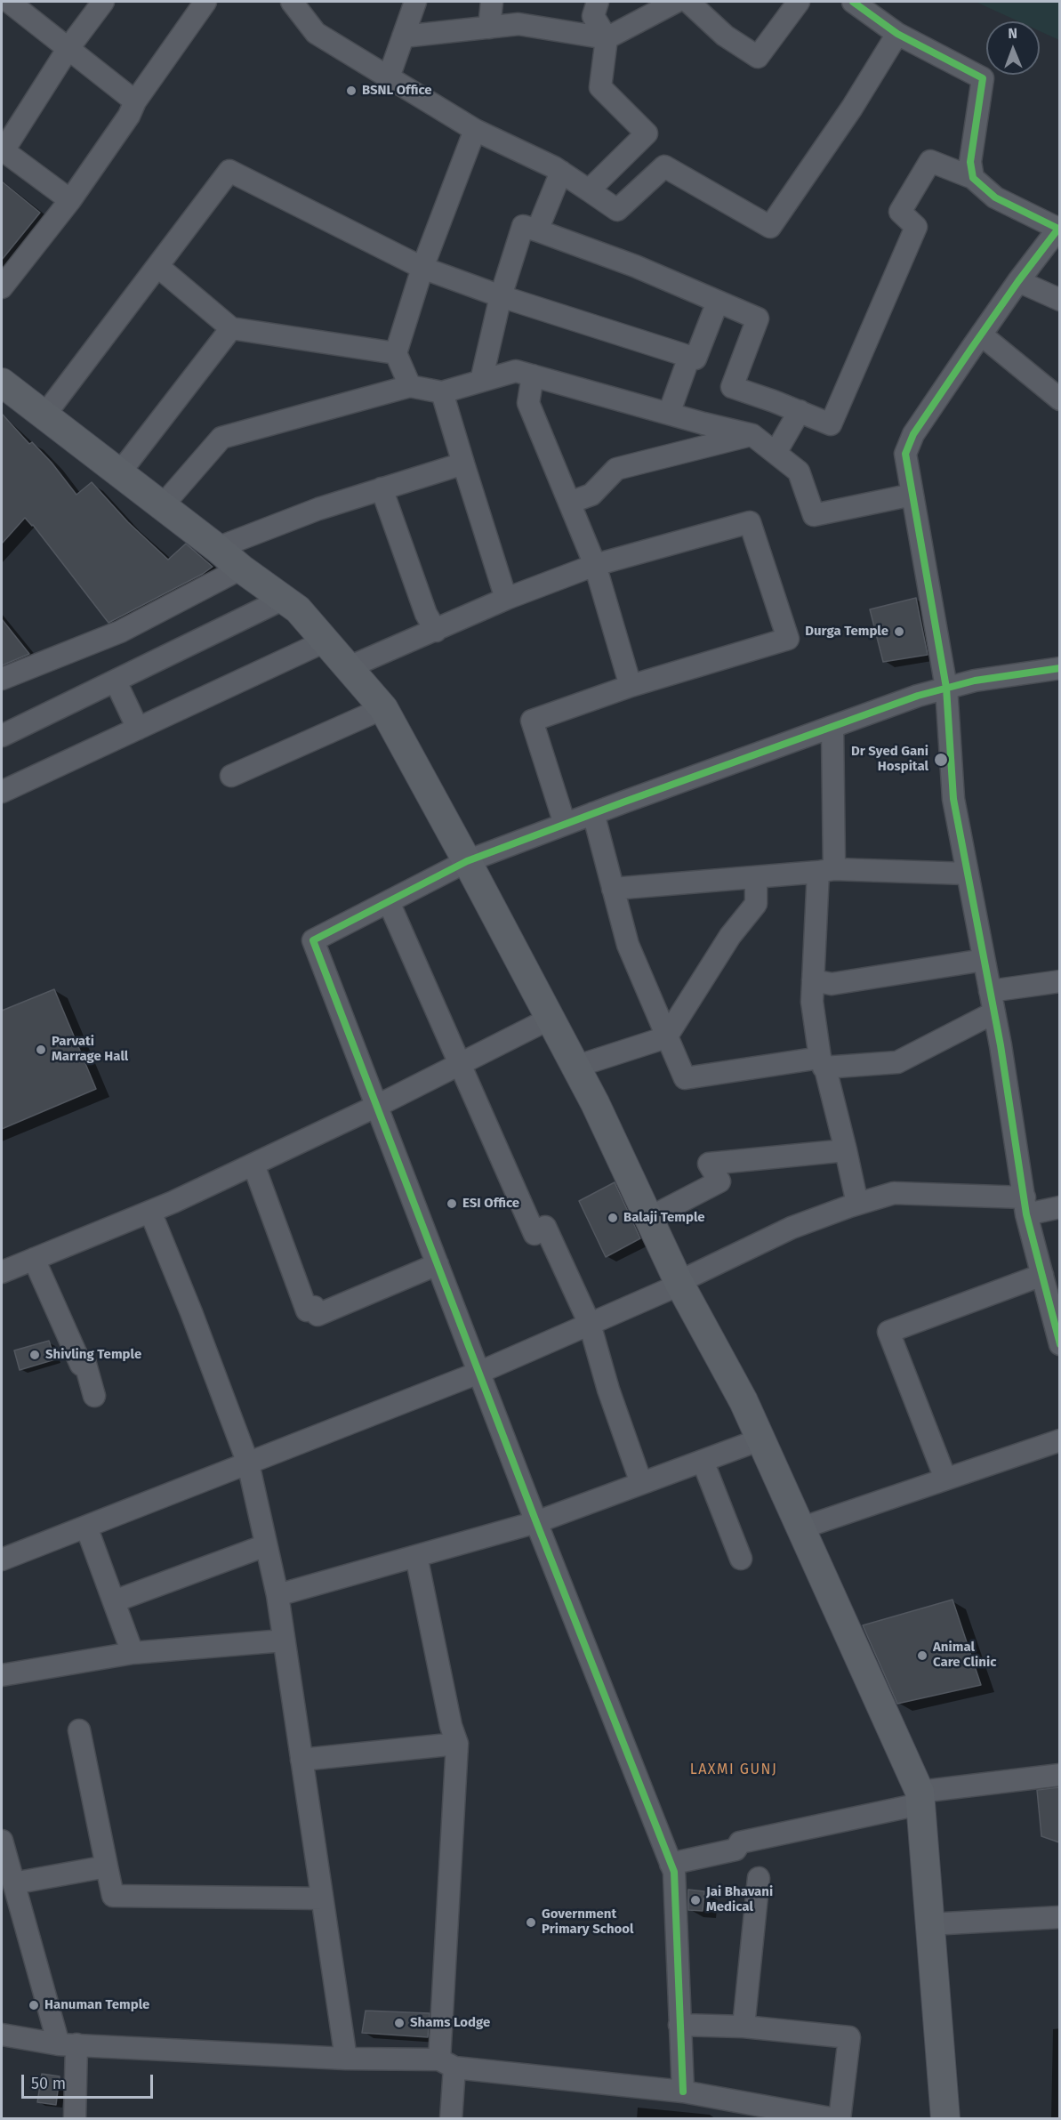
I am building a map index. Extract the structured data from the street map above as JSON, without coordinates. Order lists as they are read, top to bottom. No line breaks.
{"districts":["LAXMI GUNJ"],"places":["BSNL Office","Durga Temple","Dr Syed Gani Hospital","Parvati Marrage Hall","ESI Office","Balaji Temple","Shivling Temple","Animal Care Clinic","Jai Bhavani Medical","Government Primary School","Hanuman Temple","Shams Lodge"],"scale_bar":"50 m","north":"top"}
